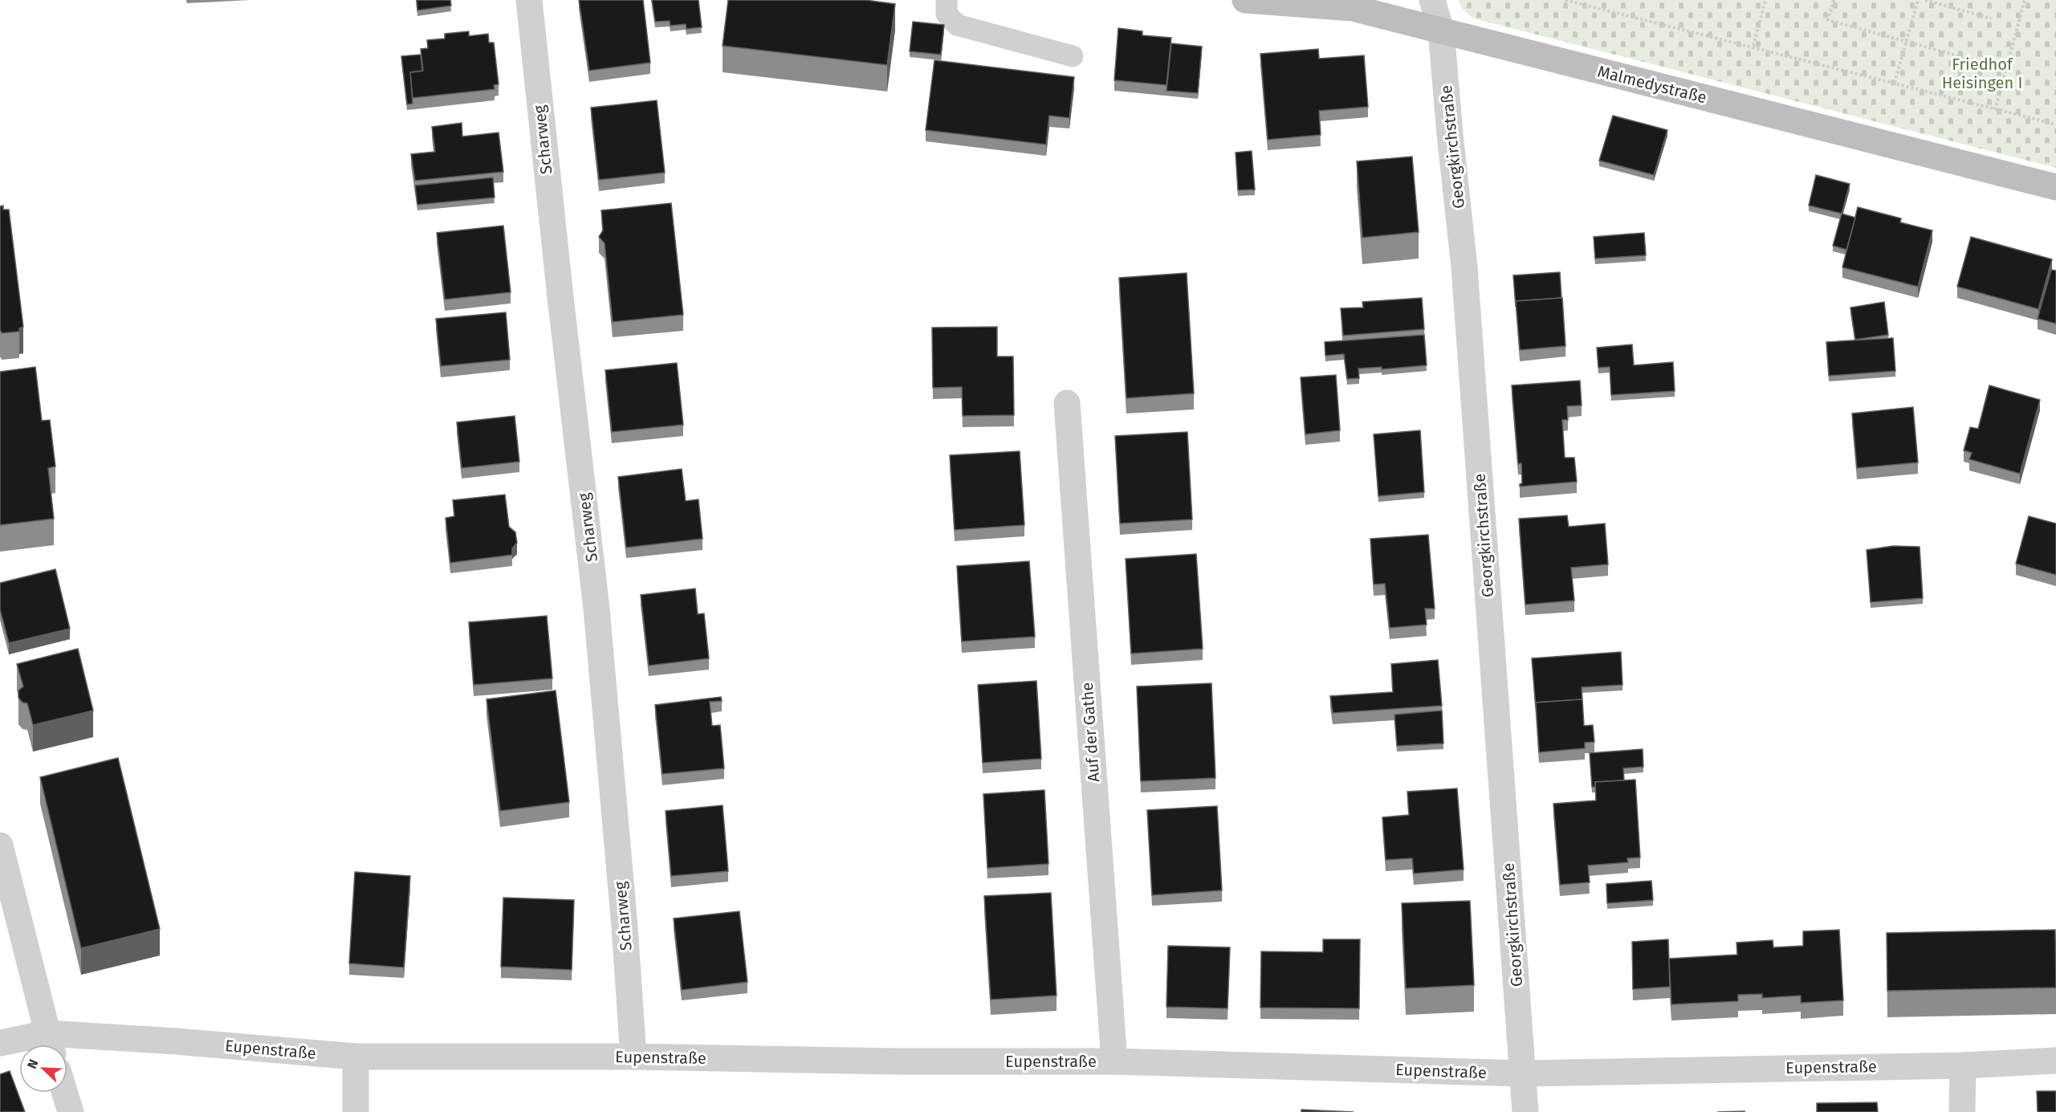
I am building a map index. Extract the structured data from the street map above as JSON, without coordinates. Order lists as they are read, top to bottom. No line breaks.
{"streets":{"street":["Malmedystraße","Scharweg","Georgkirchstraße","Auf der Gathe","Eupenstraße"]},"crossings":[["Malmedystraße","Georgkirchstraße"],["Scharweg","Eupenstraße"],["Georgkirchstraße","Eupenstraße"],["Auf der Gathe","Eupenstraße"]],"parks":["Friedhof Heisingen I"],"north":"top left"}
